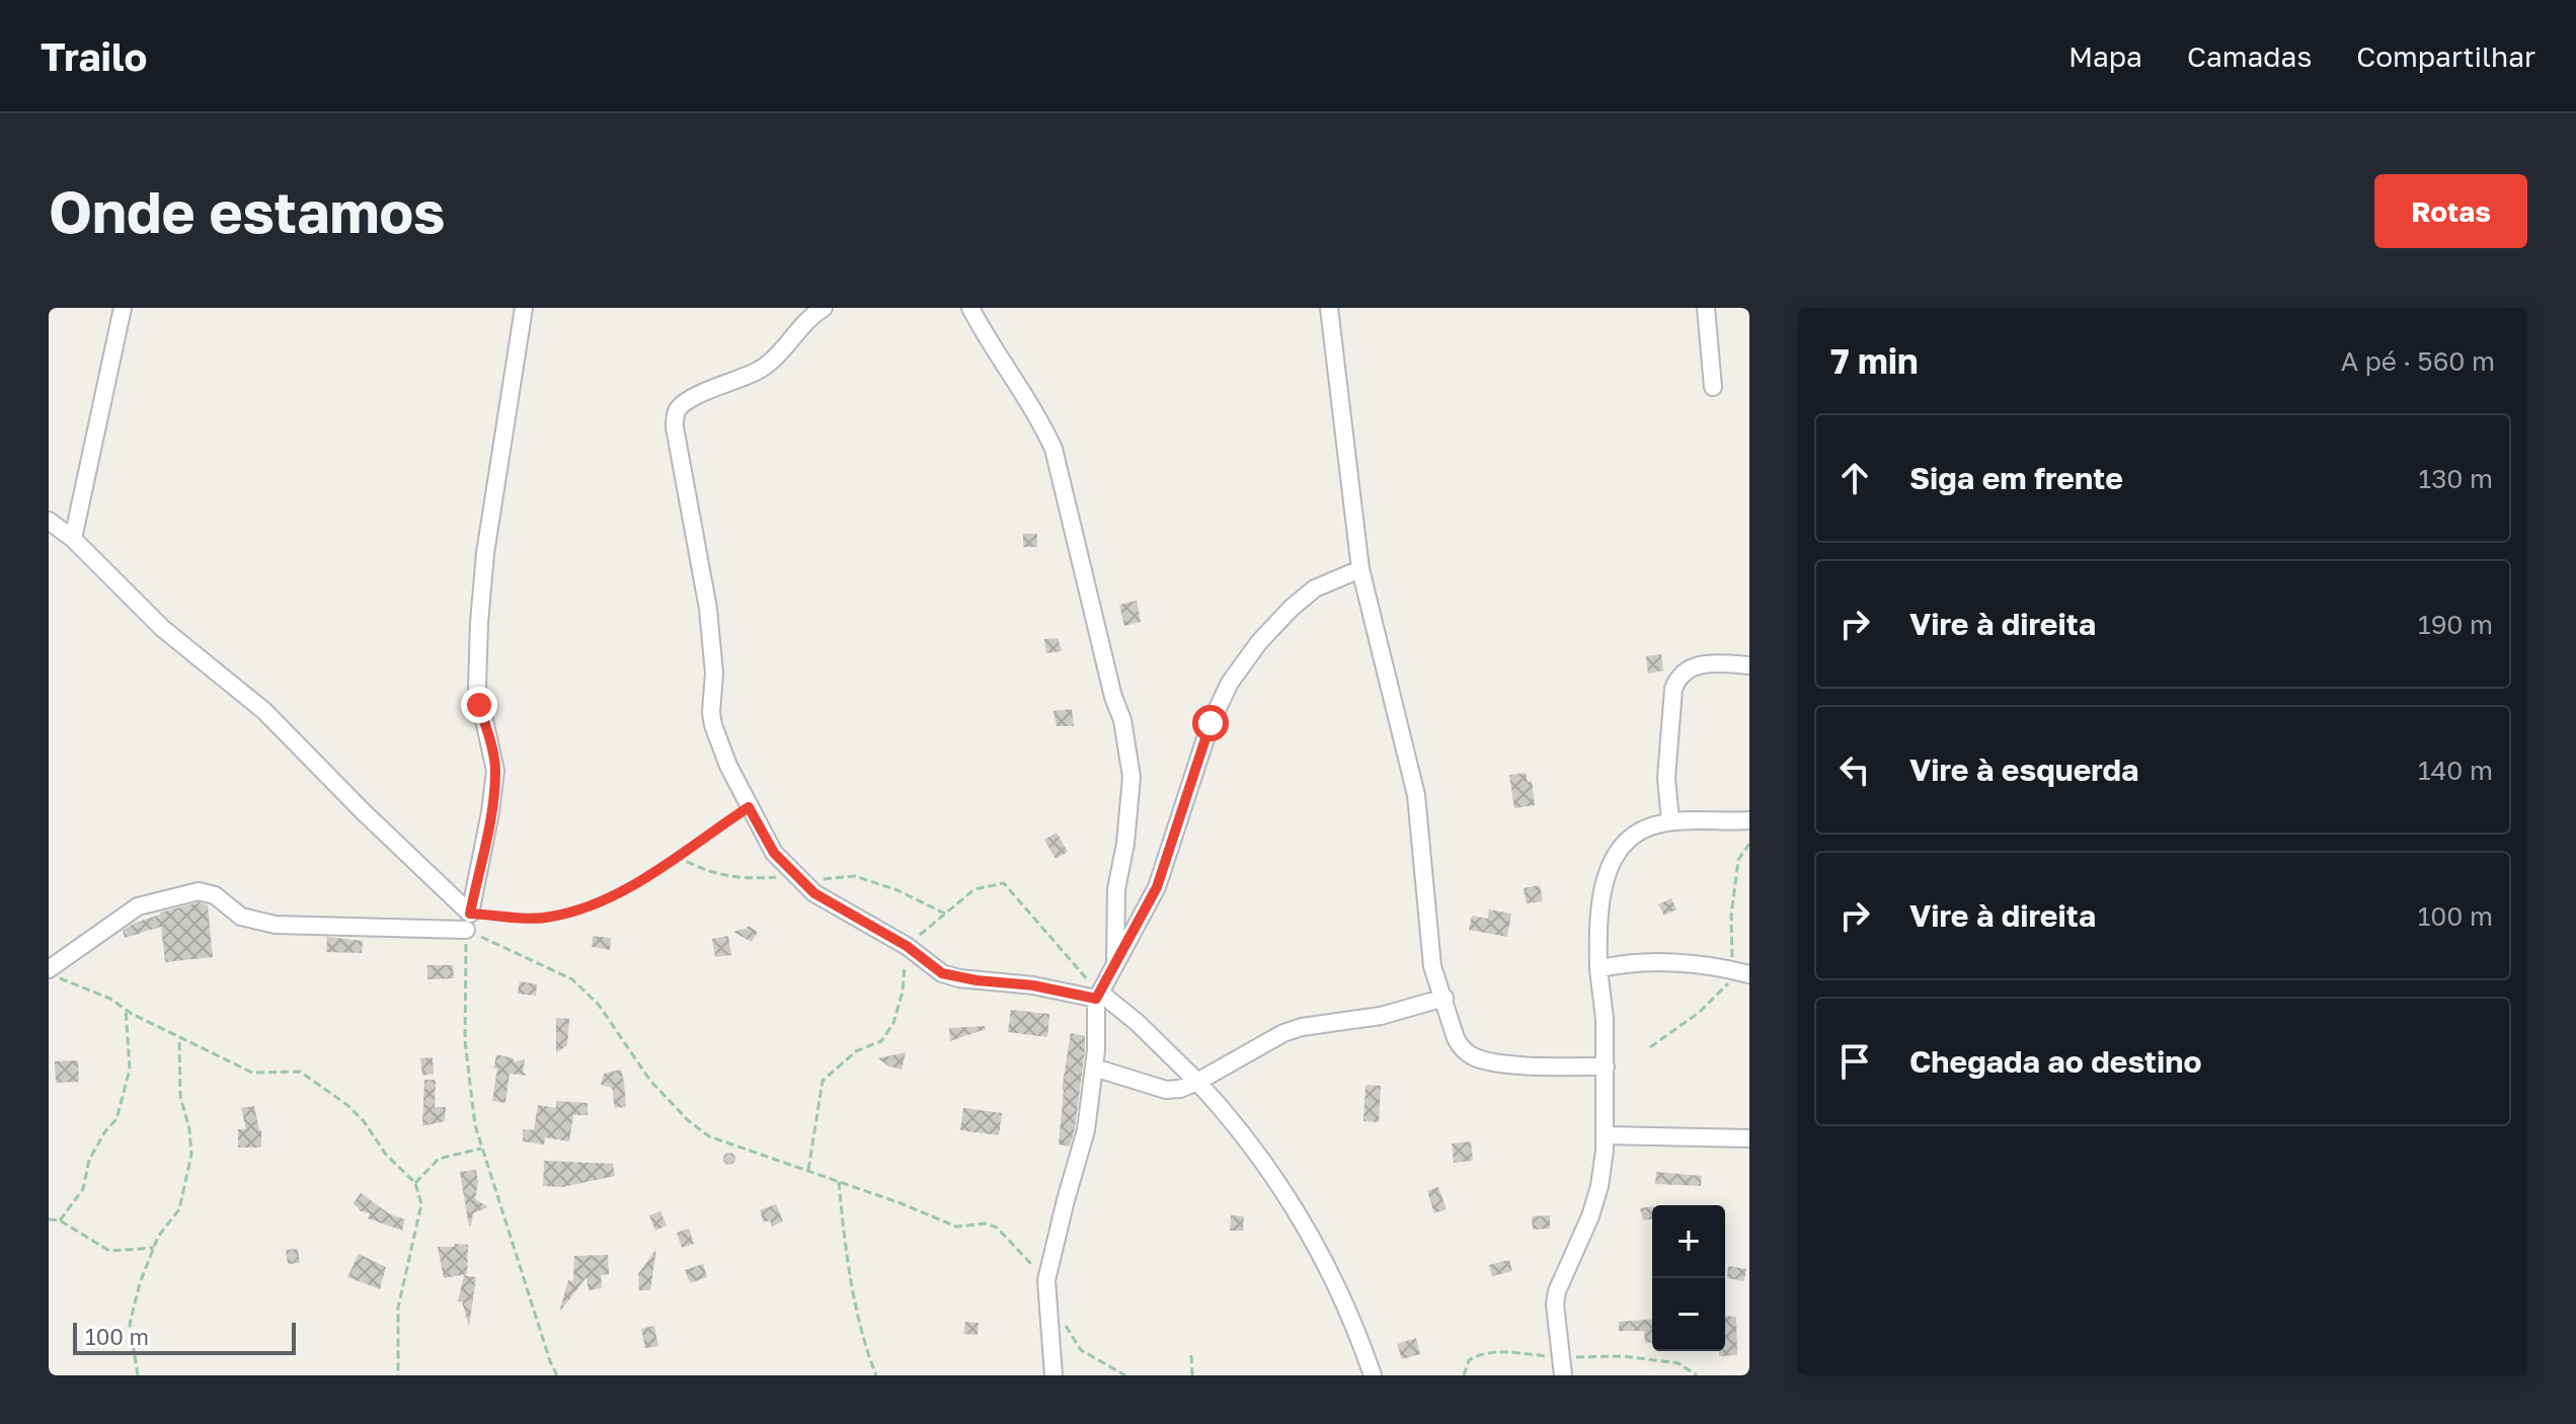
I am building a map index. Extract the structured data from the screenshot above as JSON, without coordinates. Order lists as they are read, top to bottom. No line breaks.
{"scale_bar":"100 m","page":{"header":"Trailo","nav":["Mapa","Camadas","Compartilhar"],"buttons":"Rotas","title":"Onde estamos","heading":["7 min","A pé · 560 m"],"list":[["Siga em frente","130 m"],["Vire à direita","190 m"],["Vire à esquerda","140 m"],["Vire à direita","100 m"],"Chegada ao destino"],"map_buttons":["+","−"],"scale":"100 m"}}
